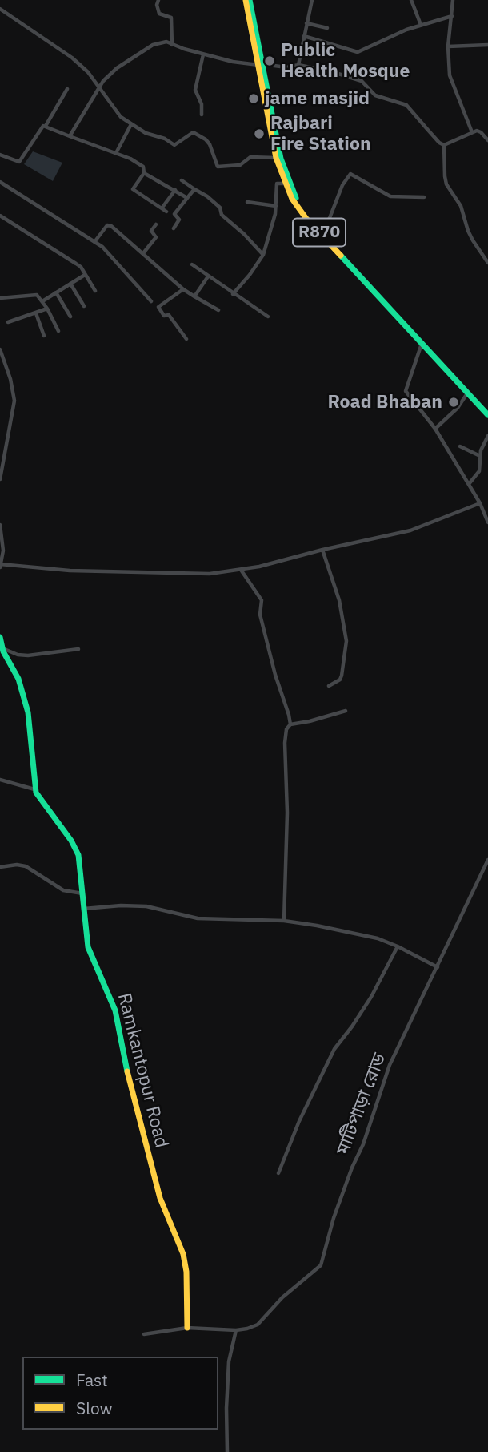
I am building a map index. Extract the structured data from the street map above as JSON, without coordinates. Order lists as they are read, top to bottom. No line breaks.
{"streets":{"main road":["R870","Ramkantopur Road"],"street":["মাটিপাড়া রোড"]},"places":["Public Health Mosque","jame masjid","Rajbari Fire Station","Road Bhaban"],"legend":["Fast","Slow"]}
